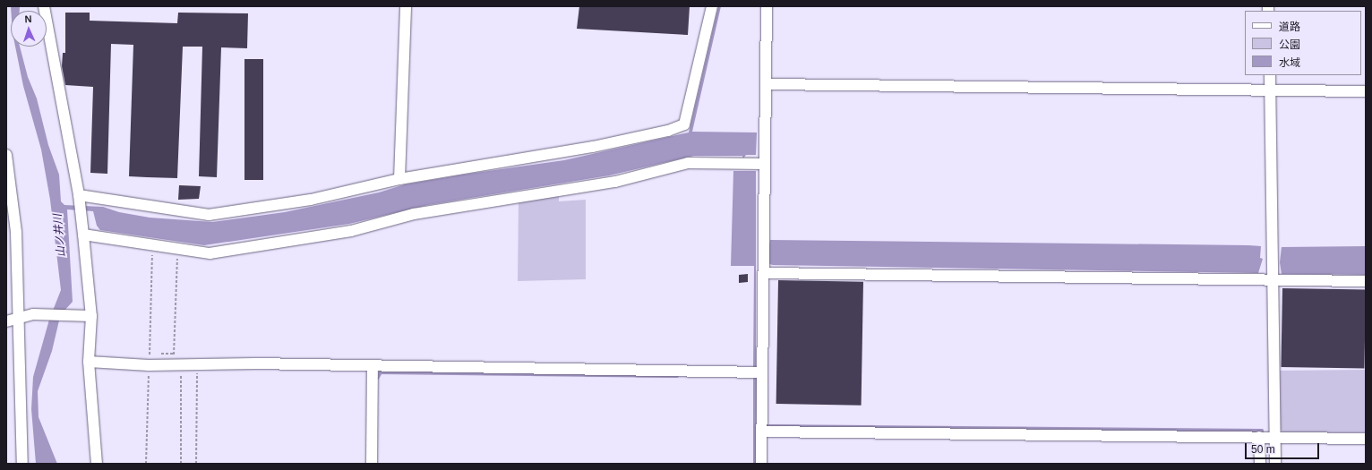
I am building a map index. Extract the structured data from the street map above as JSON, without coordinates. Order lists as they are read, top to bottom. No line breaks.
{"water":["山ノ井川"],"legend":["道路","公園","水域"],"scale_bar":"50 m","north":"top"}
